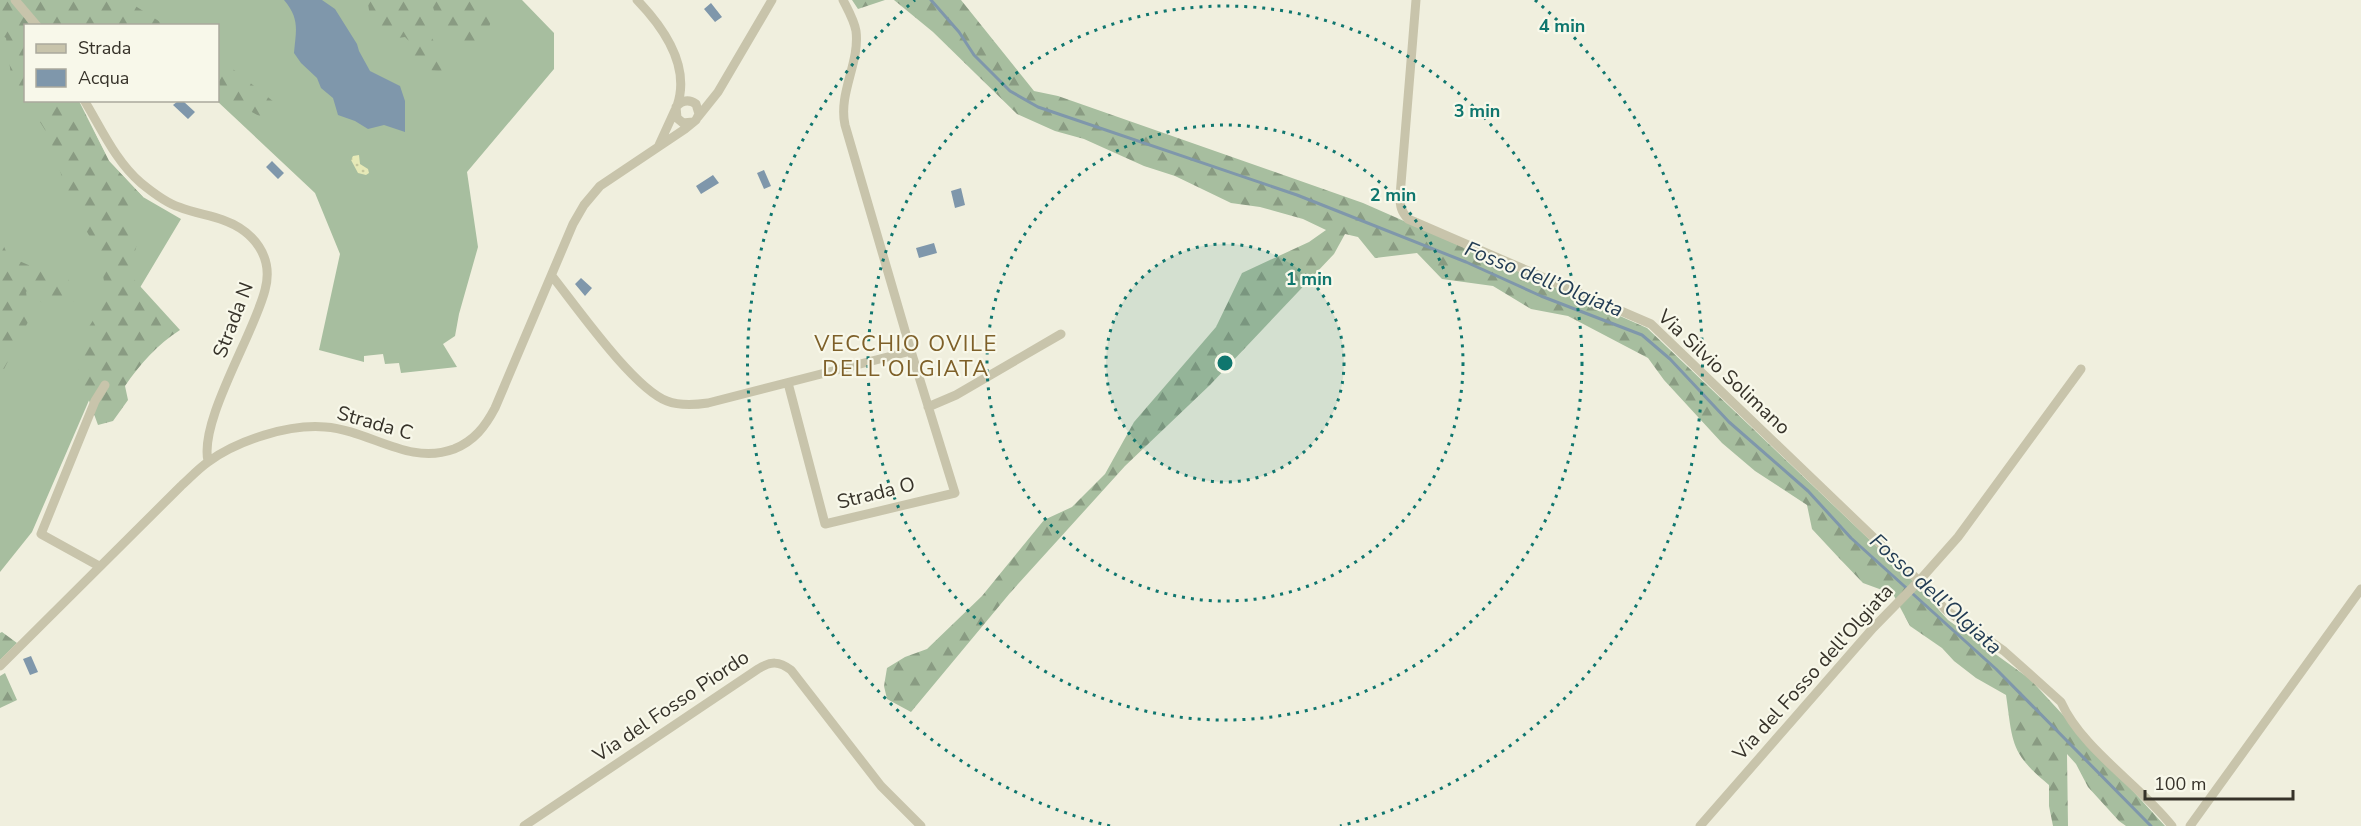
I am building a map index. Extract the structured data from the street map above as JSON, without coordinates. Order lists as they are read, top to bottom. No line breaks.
{"streets":{"street":["Strada N","Via Silvio Solimano","Strada C","Strada O","Via del Fosso dell'Olgiata","Via del Fosso Piordo"]},"crossings":[["Strada N","Strada C"],["Via Silvio Solimano","Via del Fosso dell'Olgiata"]],"districts":["VECCHIO OVILE DELL'OLGIATA"],"water":["Fosso dell’Olgiata"],"legend":["Strada","Acqua"],"scale_bar":"100 m","rings":["4 min","3 min","2 min","1 min"]}
